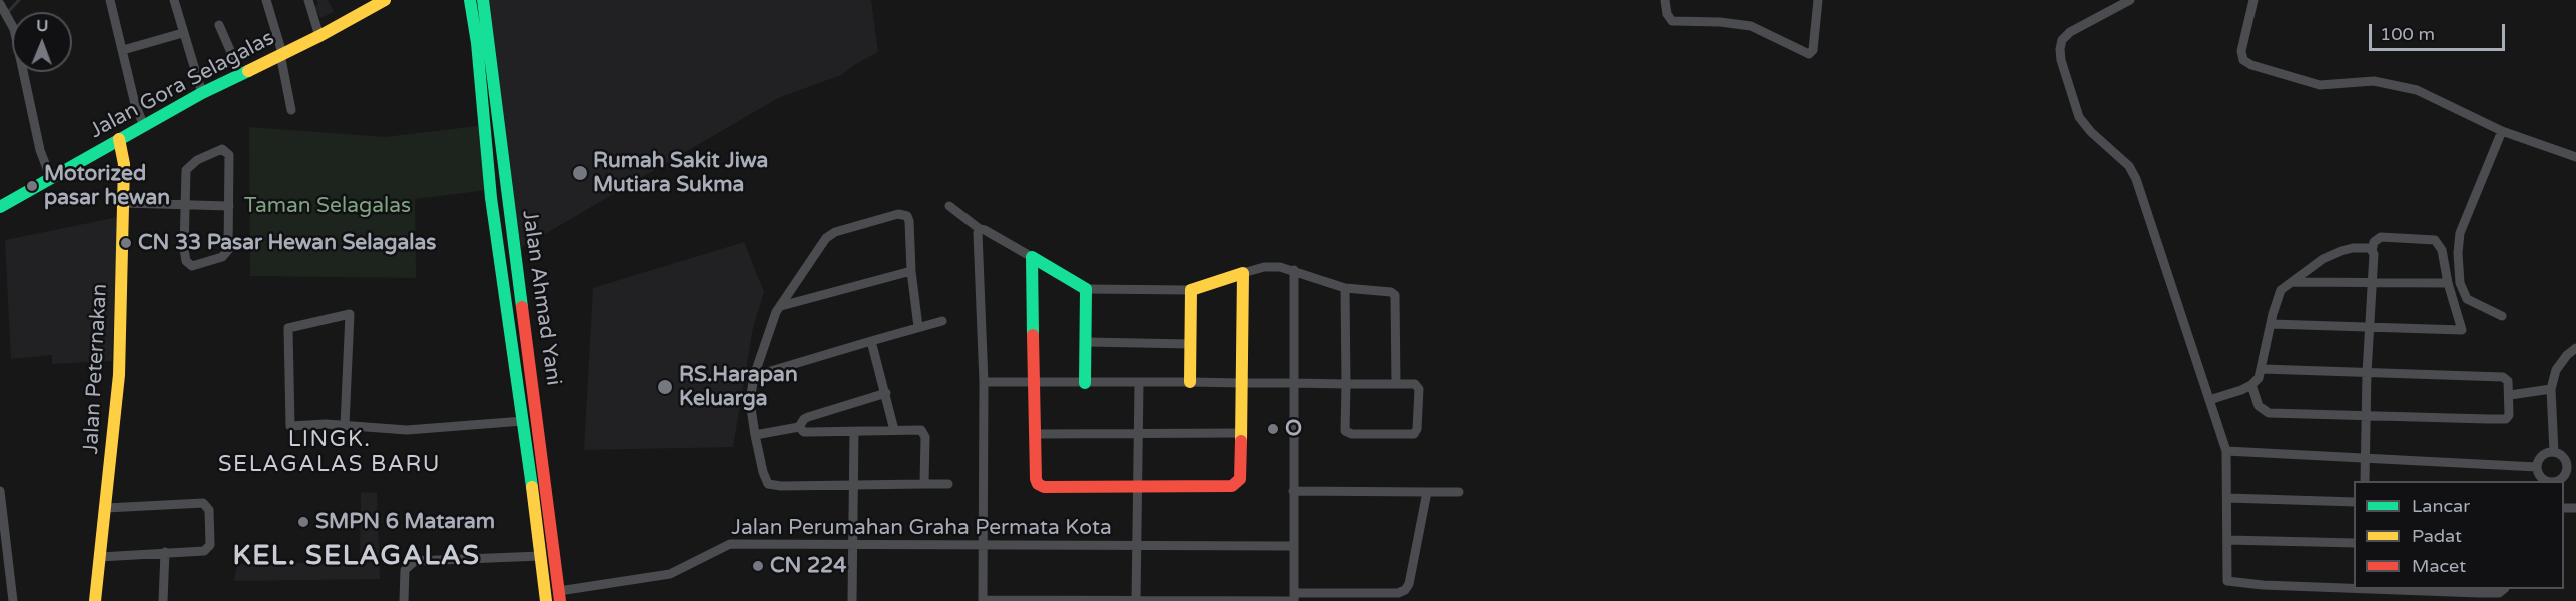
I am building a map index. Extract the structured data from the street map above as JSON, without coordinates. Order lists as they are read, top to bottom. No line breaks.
{"streets":{"main road":["Jalan Gora Selagalas","Jalan Ahmad Yani","Jalan Peternakan"],"street":["Jalan Perumahan Graha Permata Kota"]},"crossings":[["Jalan Gora Selagalas","Jalan Peternakan"],["Jalan Ahmad Yani","Jalan Perumahan Graha Permata Kota"]],"districts":["LINGK. SELAGALAS BARU","KEL. SELAGALAS"],"parks":["Taman Selagalas"],"places":["Rumah Sakit Jiwa Mutiara Sukma","Motorized pasar hewan","CN 33 Pasar Hewan Selagalas","RS.Harapan Keluarga","O","SMPN 6 Mataram","CN 224"],"legend":["Lancar","Padat","Macet"],"scale_bar":"100 m","north":"top"}
